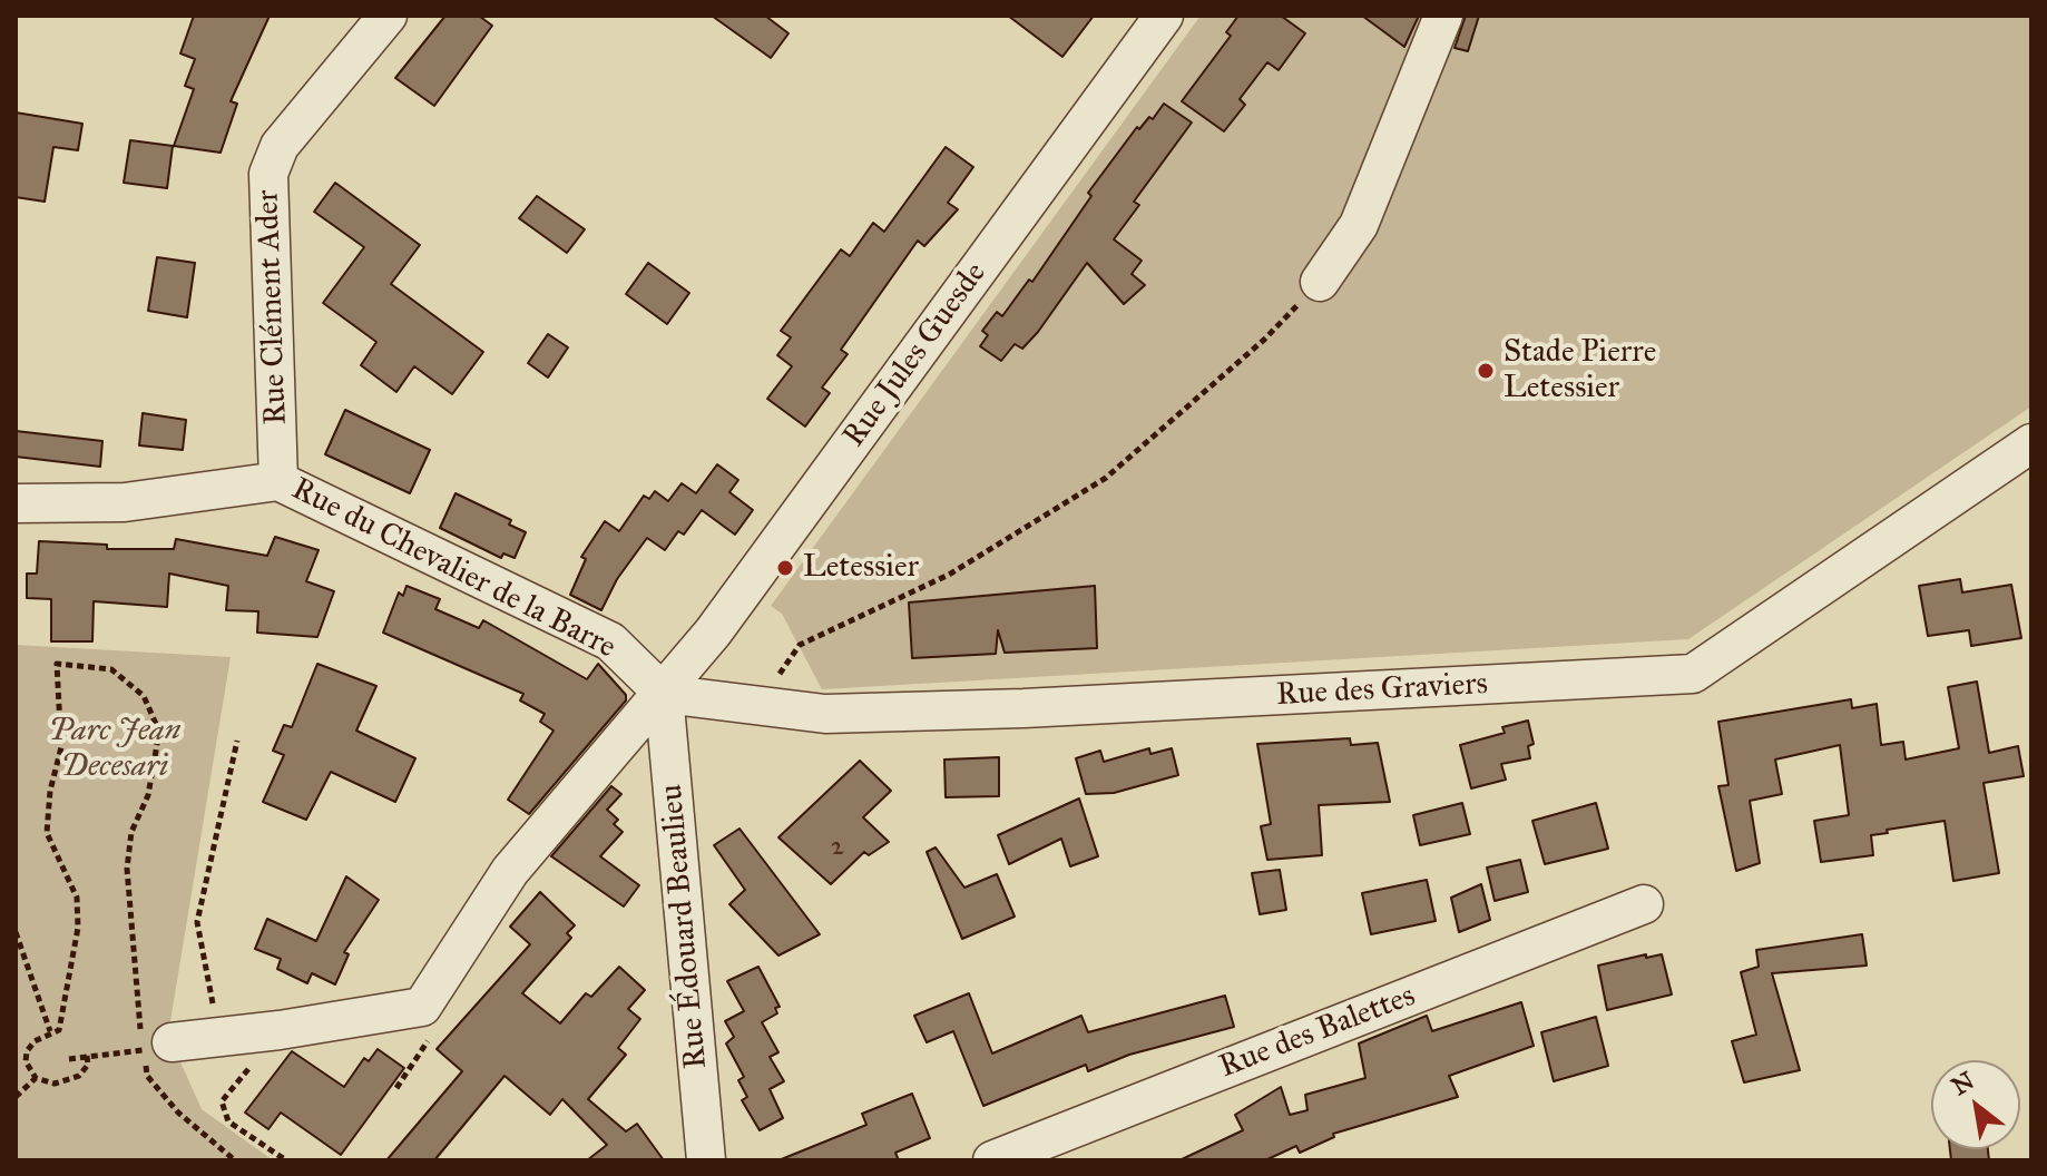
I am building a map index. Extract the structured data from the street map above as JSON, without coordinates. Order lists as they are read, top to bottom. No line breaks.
{"streets":{"street":["Rue Clément Ader","Rue Jules Guesde","Rue du Chevalier de la Barre","Rue des Graviers","Rue Édouard Beaulieu","Rue des Balettes"]},"crossings":[["Rue Clément Ader","Rue du Chevalier de la Barre"],["Rue Jules Guesde","Rue du Chevalier de la Barre"],["Rue Jules Guesde","Rue des Graviers"],["Rue Jules Guesde","Rue Édouard Beaulieu"],["Rue du Chevalier de la Barre","Rue des Graviers"],["Rue du Chevalier de la Barre","Rue Édouard Beaulieu"],["Rue des Graviers","Rue Édouard Beaulieu"]],"parks":["Parc Jean Decesari"],"places":["Stade Pierre Letessier","Letessier"],"house_numbers":["2"],"north":"top left"}
